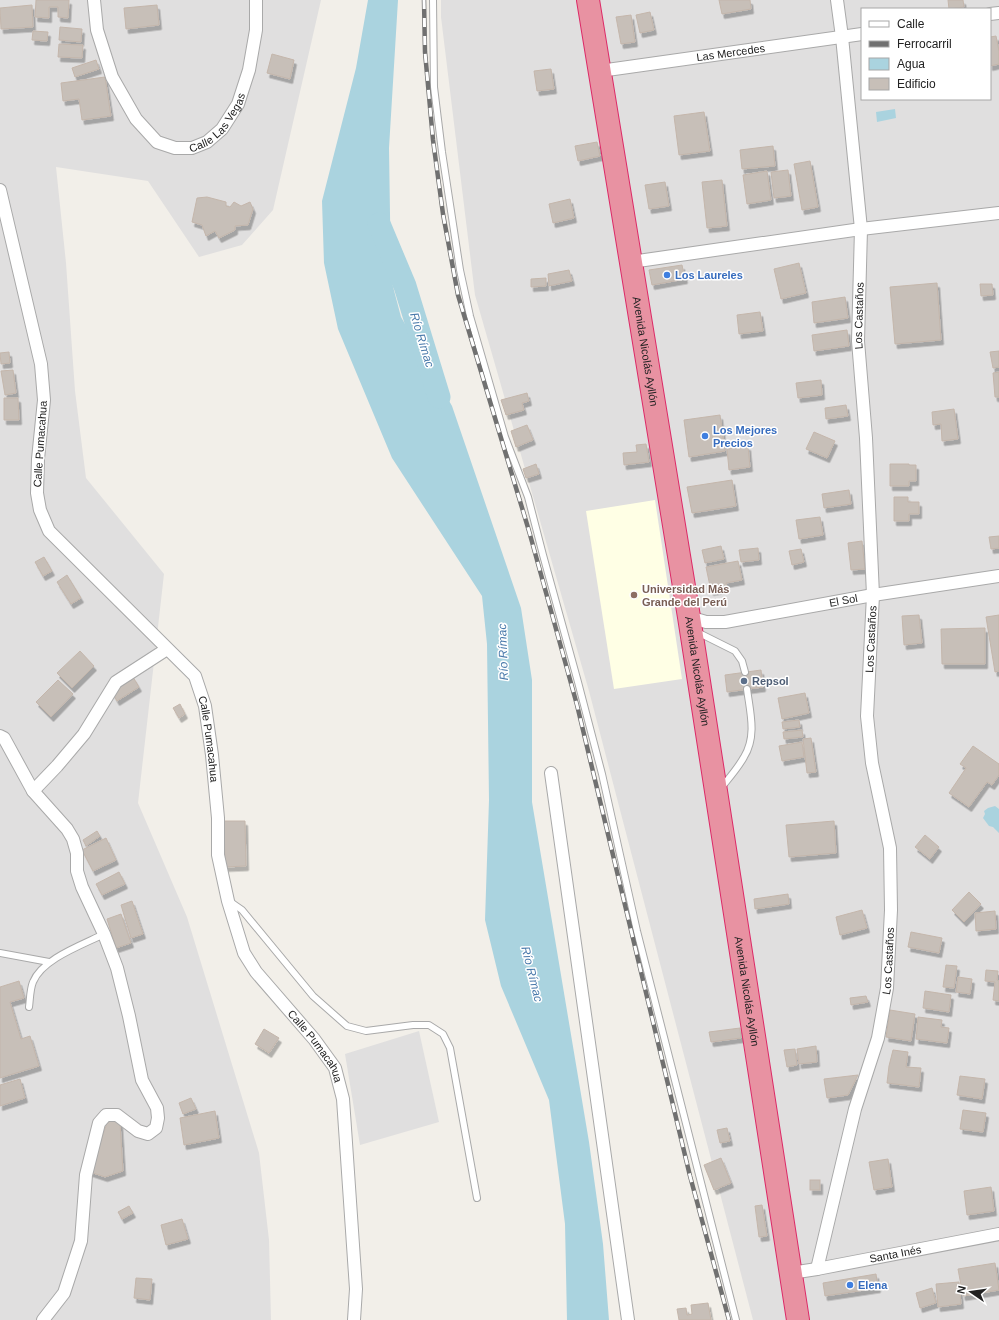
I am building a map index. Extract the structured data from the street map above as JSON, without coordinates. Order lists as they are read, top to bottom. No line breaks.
{"streets":{"highway":["Avenida Nicolás Ayllón"],"street":["Las Mercedes","Calle Las Vegas","Los Castaños","Calle Pumacahua","El Sol","Santa Inés"]},"crossings":[["Las Mercedes","Los Castaños"],["Las Mercedes","Avenida Nicolás Ayllón"],["Los Castaños","El Sol"],["Los Castaños","Santa Inés"],["Avenida Nicolás Ayllón","El Sol"],["Avenida Nicolás Ayllón","Santa Inés"]],"water":["Río Rímac"],"places":["Los Laureles","Los Mejores Precios","Universidad Más Grande del Perú","Repsol","Elena"],"legend":["Calle","Ferrocarril","Agua","Edificio"],"north":"left"}
